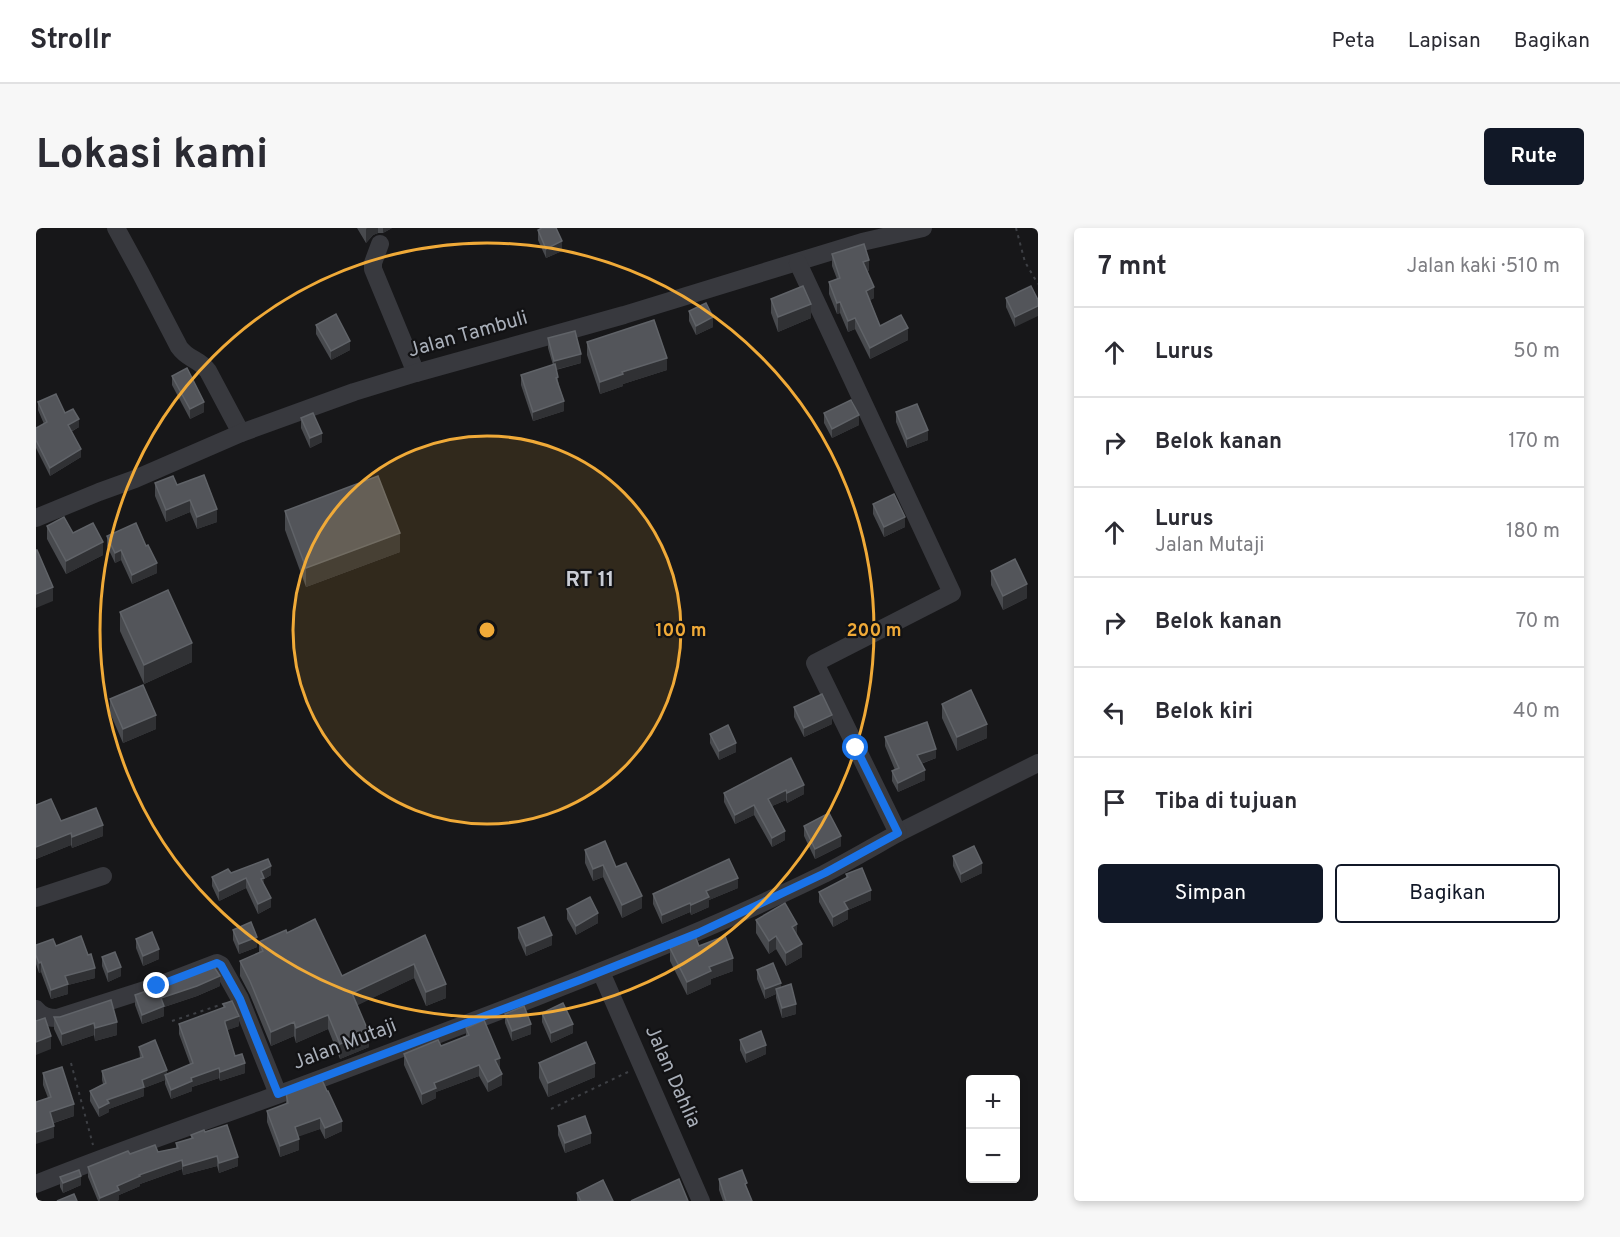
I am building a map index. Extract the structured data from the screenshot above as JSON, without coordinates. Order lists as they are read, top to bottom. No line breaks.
{"streets":{"street":["Jalan Tambuli","Jalan Mutaji","Jalan Dahlia"]},"crossings":[["Jalan Mutaji","Jalan Dahlia"]],"districts":["RT 11"],"page":{"header":"Strollr","nav":["Peta","Lapisan","Bagikan"],"buttons":["Rute",["Simpan","Bagikan"]],"title":"Lokasi kami","heading":["7 mnt","Jalan kaki · 510 m"],"list":[["Lurus","50 m"],["Belok kanan","170 m"],["Lurus","Jalan Mutaji","180 m"],["Belok kanan","70 m"],["Belok kiri","40 m"],"Tiba di tujuan"],"map_buttons":["+","−"]},"rings":["100 m","200 m"]}
